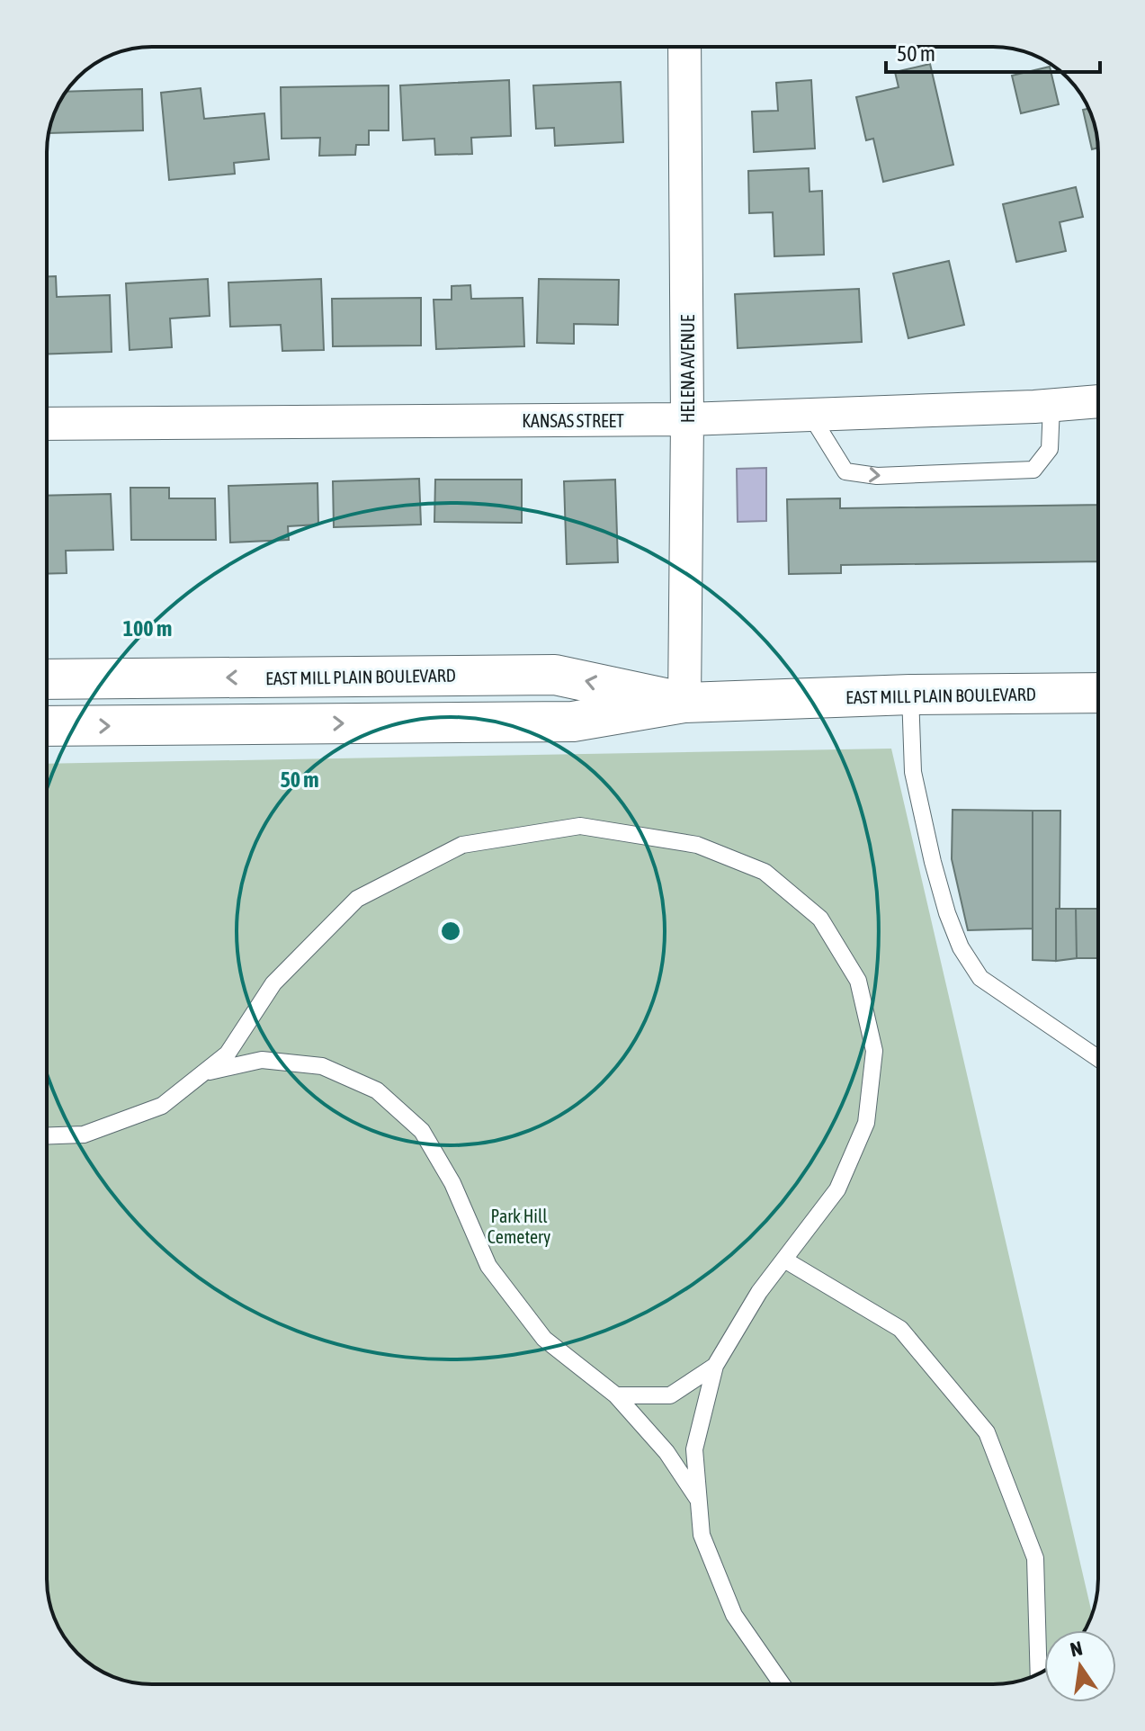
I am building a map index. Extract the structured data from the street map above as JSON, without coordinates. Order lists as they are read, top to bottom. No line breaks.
{"streets":{"main road":["EAST MILL PLAIN BOULEVARD"],"street":["HELENA AVENUE","KANSAS STREET"]},"crossings":[["HELENA AVENUE","KANSAS STREET"],["HELENA AVENUE","EAST MILL PLAIN BOULEVARD"]],"parks":["Park Hill Cemetery"],"scale_bar":"50 m","north":"top","rings":["100 m","50 m"]}
